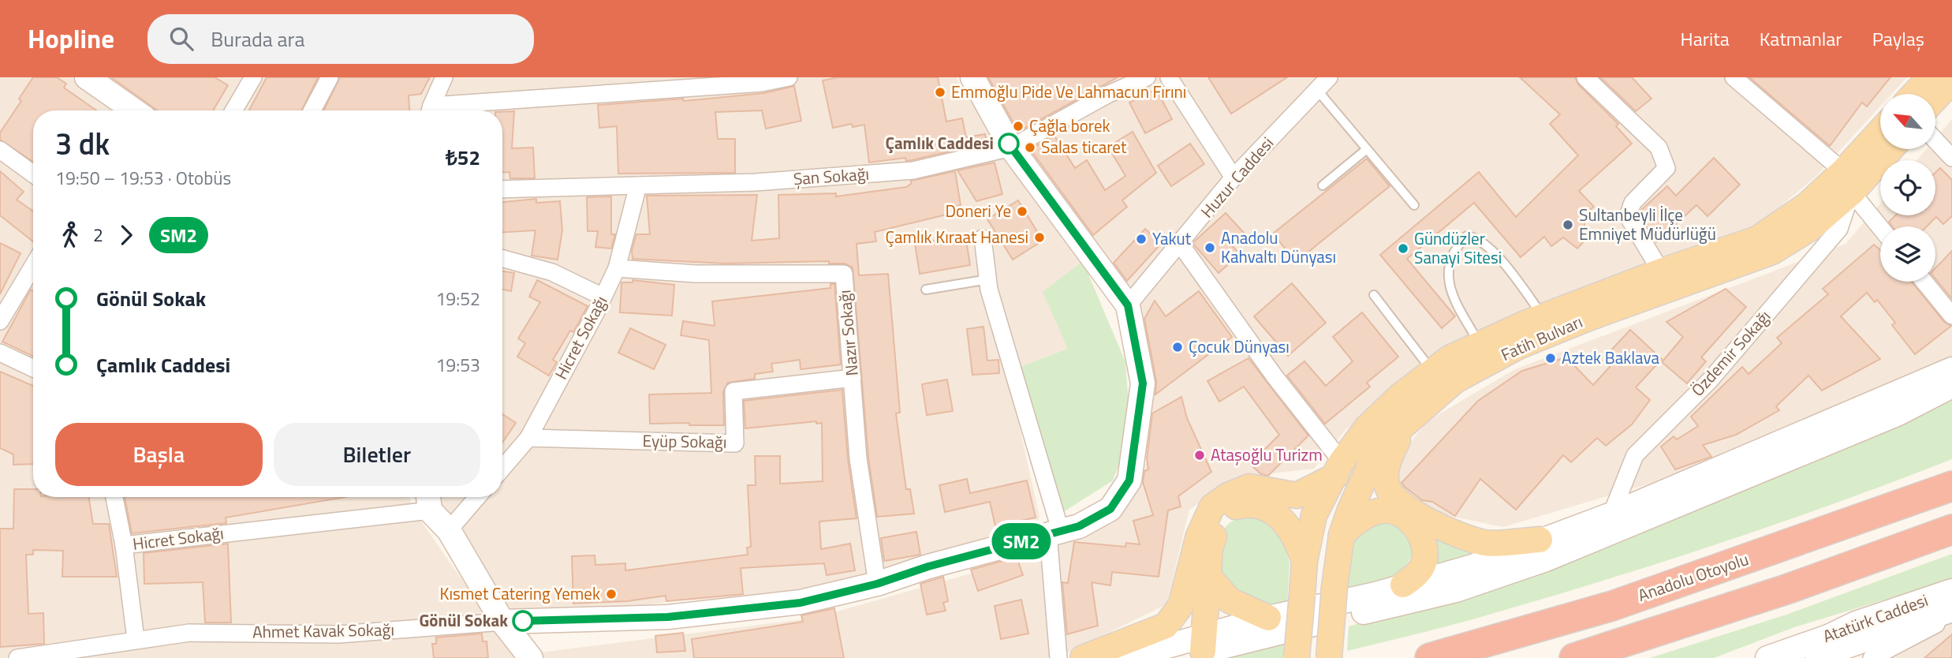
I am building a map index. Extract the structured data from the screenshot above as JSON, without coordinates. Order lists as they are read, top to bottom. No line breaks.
{"streets":{"highway":["Anadolu Otoyolu"],"main road":["Fatih Bulvarı"],"street":["Şan Sokağı","Huzur Caddesi","Nazır Sokağı","Hicret Sokağı","Özdemir Sokağı","Eyüp Sokağı","Atatürk Caddesi","Ahmet Kavak Sokağı"]},"crossings":[["Şan Sokağı","Hicret Sokağı"],["Huzur Caddesi","Ahmet Kavak Sokağı"],["Nazır Sokağı","Hicret Sokağı"],["Nazır Sokağı","Eyüp Sokağı"],["Nazır Sokağı","Ahmet Kavak Sokağı"],["Hicret Sokağı","Eyüp Sokağı"],["Fatih Bulvarı","Özdemir Sokağı"]],"places":["Emmoğlu Pide Ve Lahmacun Fırını","Çağla borek","Çamlık Caddesi","Salas ticaret","Doneri Ye","Sultanbeyli İlçe Emniyet Müdürlüğü","Çamlık Kıraat Hanesi","Yakut","Anadolu Kahvaltı Dünyası","Gündüzler Sanayi Sitesi","Çocuk Dünyası","Aztek Baklava","Ataşoğlu Turizm","Kısmet Catering Yemek","Gönül Sokak"],"lines":["bus line SM2"],"north":"top left","page":{"header":"Hopline","search":"Burada ara","nav":["Harita","Katmanlar","Paylaş"],"on_map":"SM2","heading":["3 dk","19:50 – 19:53 · Otobüs","₺52"],"legs":["2","SM2"],"list":[{"name":"Gönül Sokak","value":"19:52"},{"name":"Çamlık Caddesi","value":"19:53"}],"buttons":["Başla","Biletler"]}}
